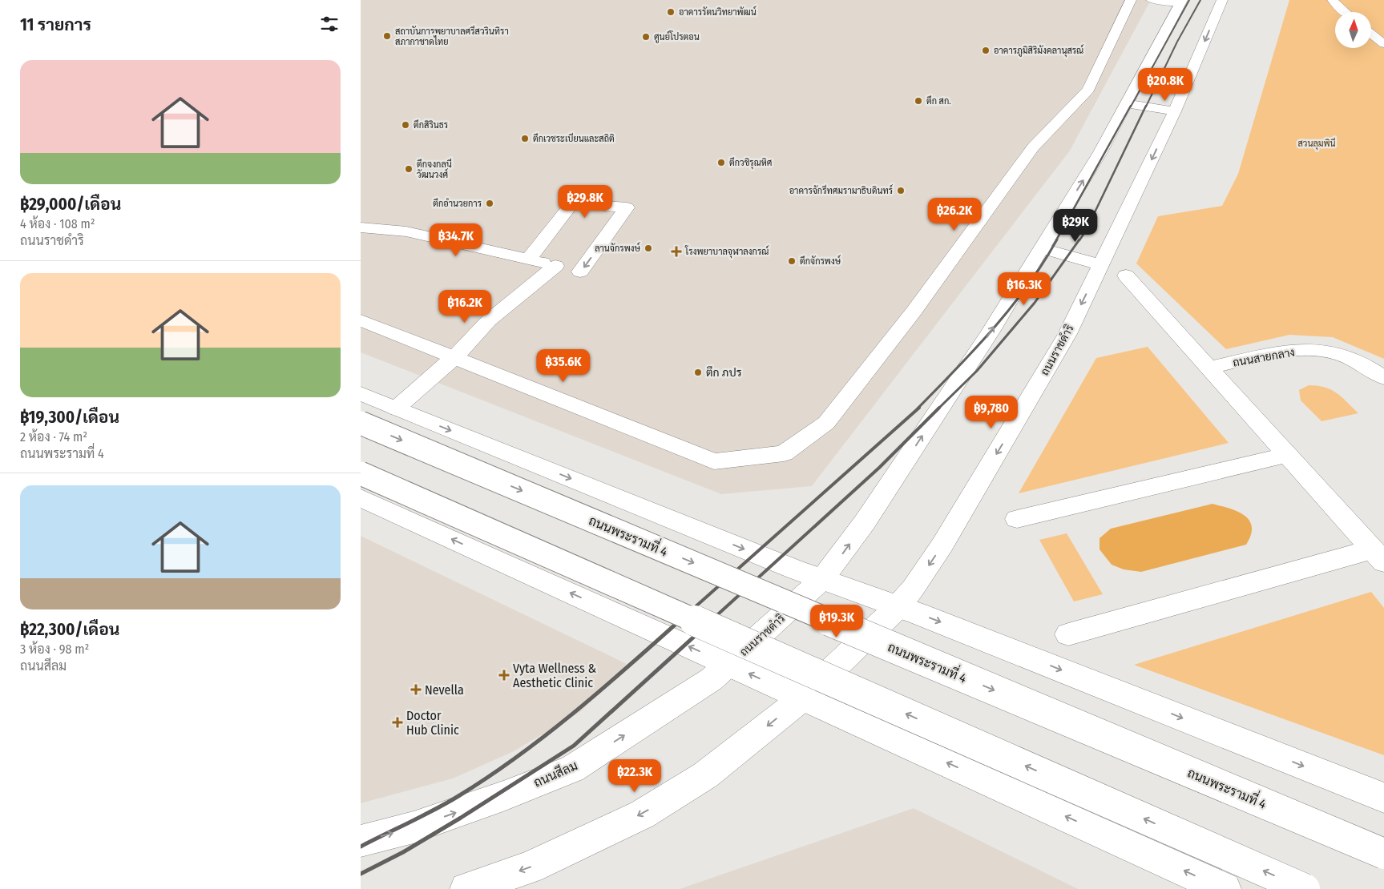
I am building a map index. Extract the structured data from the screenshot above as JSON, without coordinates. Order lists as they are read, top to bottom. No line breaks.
{"streets":{"main road":["ถนนราชดำริ","ถนนสายกลาง","ถนนพระรามที่ 4","ถนนสีลม"]},"crossings":[["ถนนราชดำริ","ถนนสีลม"]],"parks":["สวนลุมพินี"],"places":{"other":["อาคารรัตนวิทยาพัฒน์","สถาบันการพยาบาลศรีสวรินทิรา สภากาชาดไทย","ศูนย์โปรตอน","อาคารภูมิสิริมังคลานุสรณ์","ตึก สก.","ตึกสิรินธร","ตึกเวชระเบียนและสถิติ","ตึกวชิรุณหิศ","ตึกจงกลนี วัฒนวงศ์","อาคารจักรีทศมรามาธิบดินทร์","ตึกอำนวยการ","ลานจักรพงษ์","ตึกจักรพงษ์","ตึก ภปร"],"health":["โรงพยาบาลจุฬาลงกรณ์","Vyta Wellness & Aesthetic Clinic","Nevella","Doctor Hub Clinic"]},"north":"top","page":{"heading":"11 รายการ","list":[{"name":"฿29,000/เดือน","note":"4 ห้อง · 108 m² · ถนนราชดำริ"},{"name":"฿19,300/เดือน","note":"2 ห้อง · 74 m² · ถนนพระรามที่ 4"},{"name":"฿22,300/เดือน","note":"3 ห้อง · 98 m² · ถนนสีลม"}],"price":["฿20.8K","฿29.8K","฿26.2K","฿29K","฿34.7K","฿16.3K","฿16.2K","฿35.6K","฿9,780","฿19.3K","฿22.3K"]}}
